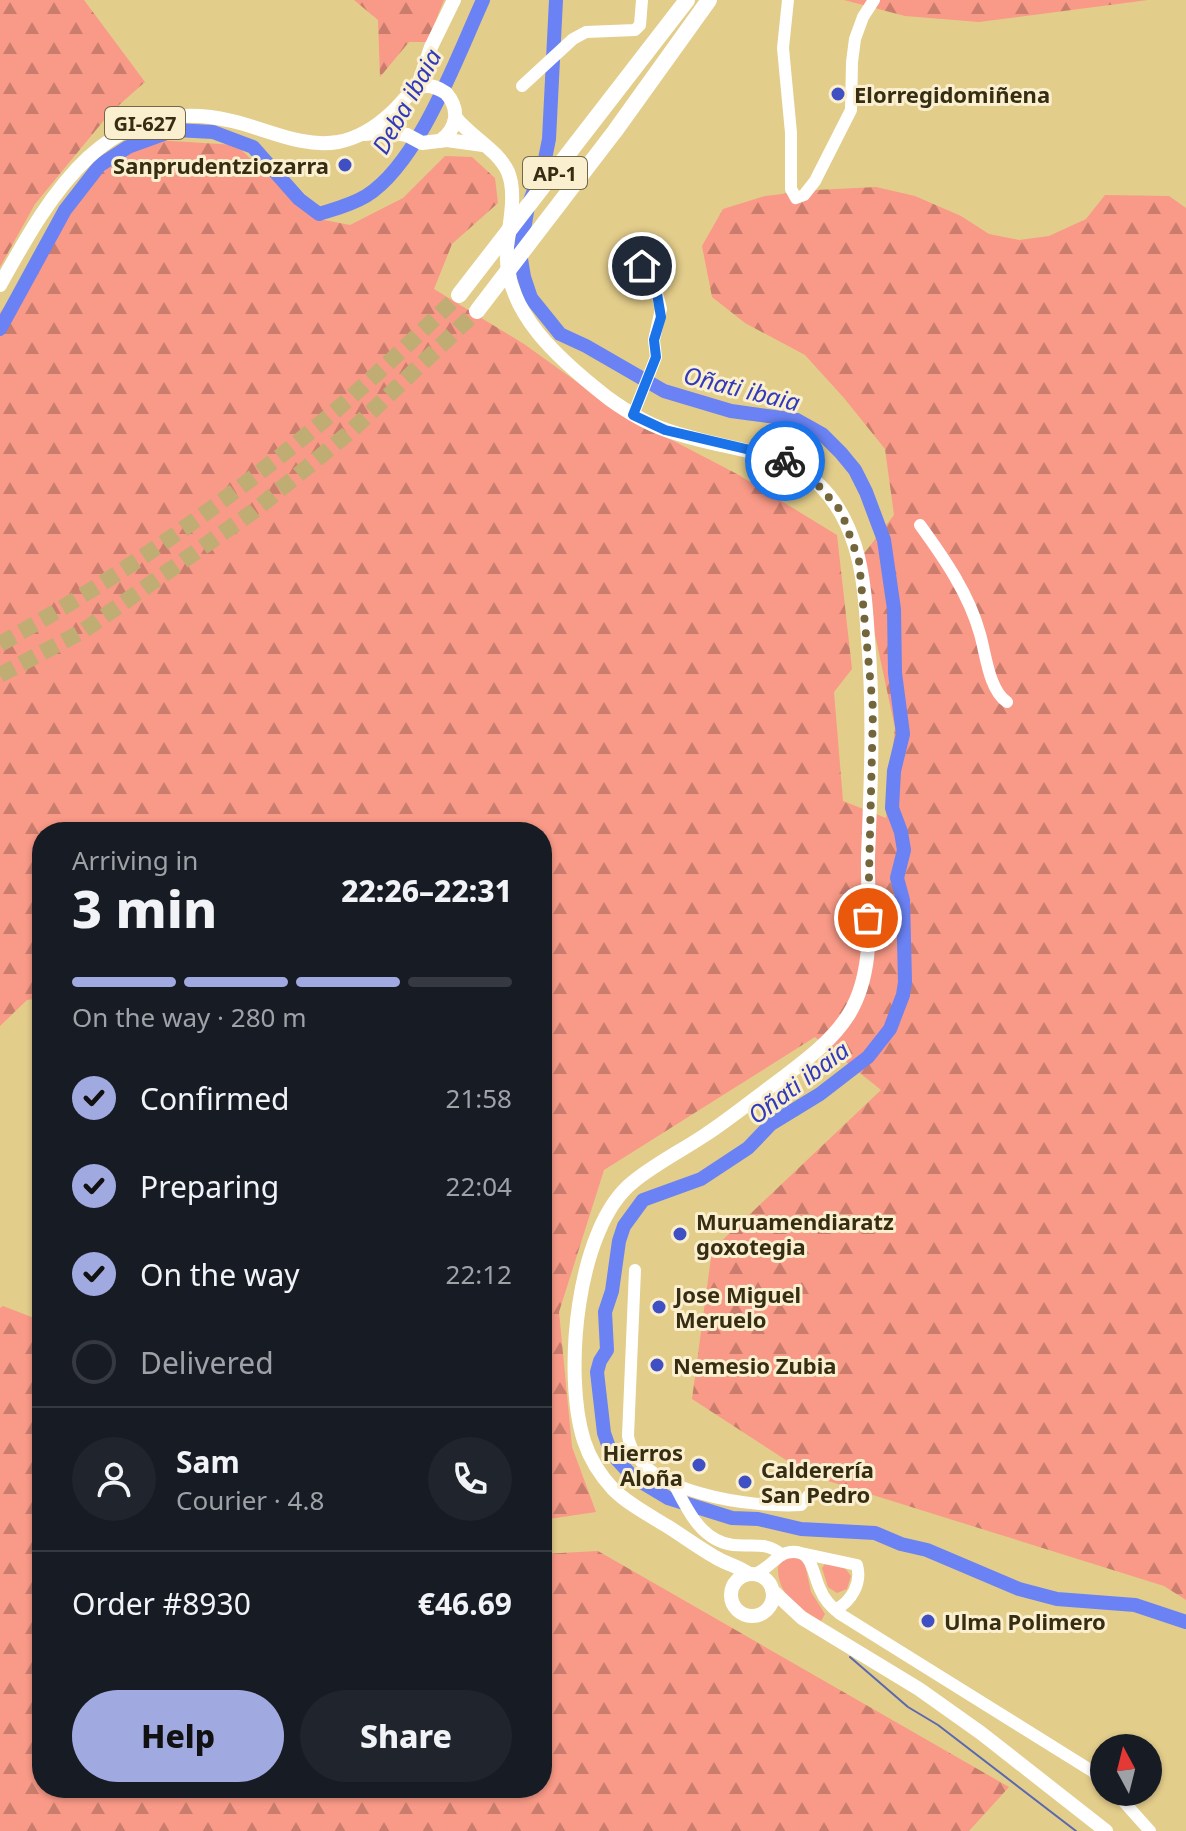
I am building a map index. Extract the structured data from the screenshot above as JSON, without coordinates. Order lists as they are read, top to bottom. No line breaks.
{"streets":{"highway":["AP-1"],"main road":["GI-627"]},"water":["Deba ibaia","Oñati ibaia"],"places":["Elorregidomiñena","Sanprudentziozarra","Muruamendiaratz goxotegia","Jose Miguel Meruelo","Nemesio Zubia","Hierros Aloña","Calderería San Pedro","Ulma Polimero"],"north":"top","page":{"heading":["3 min","Arriving in","22:26–22:31"],"panel":["Sam","Courier · 4.8","Order #8930","€46.69"],"bar":"On the way · 280 m","list":[["Confirmed","21:58"],["Preparing","22:04"],["On the way","22:12"],"Delivered"],"buttons":["Help","Share"]}}
